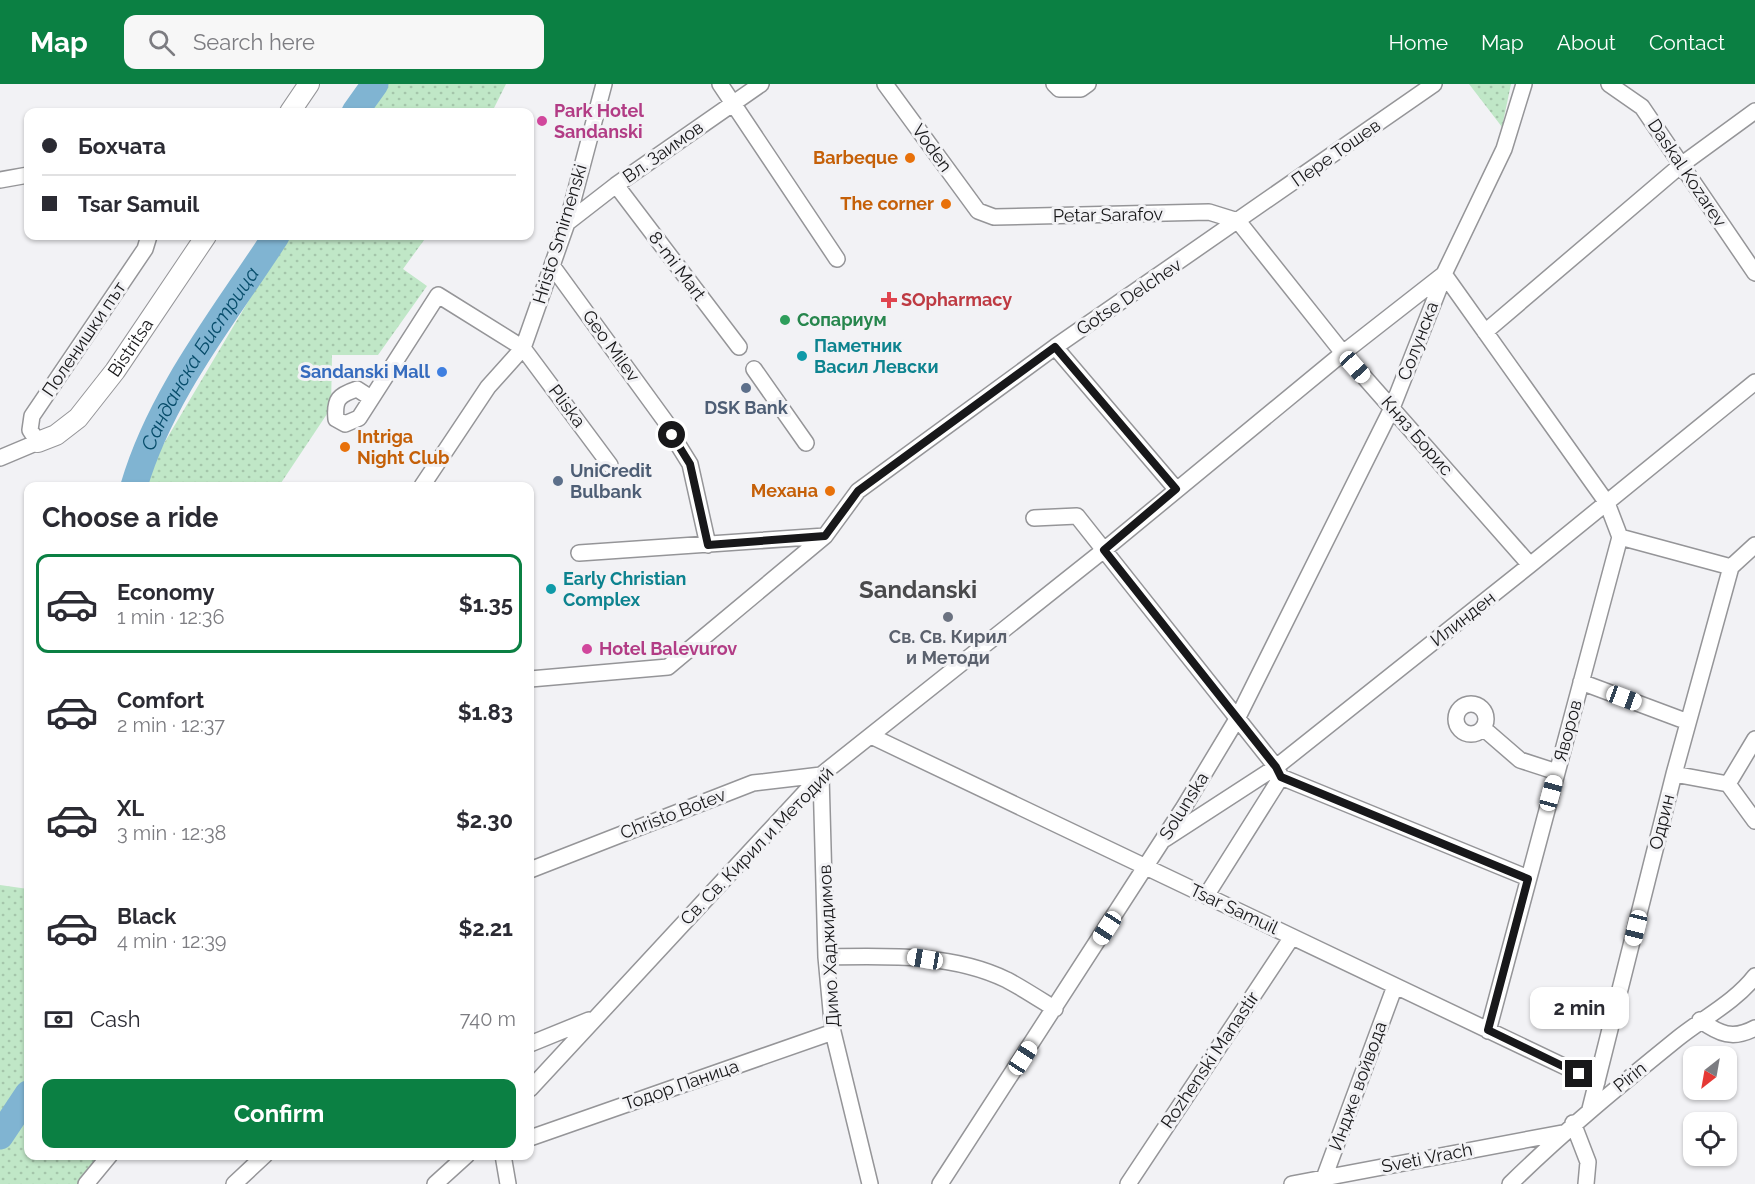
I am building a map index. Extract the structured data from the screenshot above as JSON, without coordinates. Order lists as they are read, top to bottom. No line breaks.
{"streets":{"street":["Voden","Вл. Заимов","Пере Тошев","Daskal Kozarev","Petar Sarafov","Hristo Smirnenski","8-mi Mart","Gotse Delchev","Поленишки път","Солунска","Geo Milev","Bistritsa","Pliska","Княз Борис","Илинден","Яворов","Solunska","Christo Botev","Одрин","Св. Св. Кирил и Методий","Tsar Samuil","Димо Хаджидимов","Rozhenski Manastir","Pirin","Тодор Паница","Индже войвода","Sveti Vrach"]},"crossings":[["Voden","Petar Sarafov"],["Вл. Заимов","Hristo Smirnenski"],["Вл. Заимов","8-mi Mart"],["Пере Тошев","Petar Sarafov"],["Пере Тошев","Gotse Delchev"],["Пере Тошев","Княз Борис"],["Petar Sarafov","Gotse Delchev"],["Petar Sarafov","Княз Борис"],["Hristo Smirnenski","Geo Milev"],["Hristo Smirnenski","Pliska"],["Gotse Delchev","Княз Борис"],["Поленишки път","Bistritsa"],["Солунска","Княз Борис"],["Солунска","Solunska"],["Солунска","Св. Св. Кирил и Методий"],["Княз Борис","Илинден"],["Княз Борис","Solunska"],["Княз Борис","Св. Св. Кирил и Методий"],["Илинден","Solunska"],["Яворов","Tsar Samuil"],["Solunska","Tsar Samuil"],["Christo Botev","Св. Св. Кирил и Методий"],["Christo Botev","Димо Хаджидимов"],["Одрин","Tsar Samuil"],["Одрин","Pirin"],["Св. Св. Кирил и Методий","Tsar Samuil"],["Св. Св. Кирил и Методий","Димо Хаджидимов"],["Tsar Samuil","Rozhenski Manastir"],["Tsar Samuil","Индже войвода"],["Димо Хаджидимов","Тодор Паница"],["Pirin","Sveti Vrach"],["Индже войвода","Sveti Vrach"]],"districts":["Sandanski"],"water":["Санданска Бистрица"],"places":{"other":["Park Hotel Sandanski","Barbeque","The corner","Сопариум","Паметник Васил Левски","Sandanski Mall","DSK Bank","Intriga Night Club","UniCredit Bulbank","Механа","Early Christian Complex","Св. Св. Кирил и Методи","Hotel Balevurov"],"health":["SOpharmacy"]},"north":"bottom left","page":{"header":"Map","search":"Search here","nav":["Home","Map","About","Contact"],"banner":["Бохчата","Tsar Samuil"],"heading":"Choose a ride","list":[{"name":"Economy","note":"1 min · 12:36","value":"$1.35"},{"name":"Comfort","note":"2 min · 12:37","value":"$1.83"},{"name":"XL","note":"3 min · 12:38","value":"$2.30"},{"name":"Black","note":"4 min · 12:39","value":"$2.21"}],"pay":["Cash","740 m"],"bubble":"2 min","buttons":"Confirm"}}
